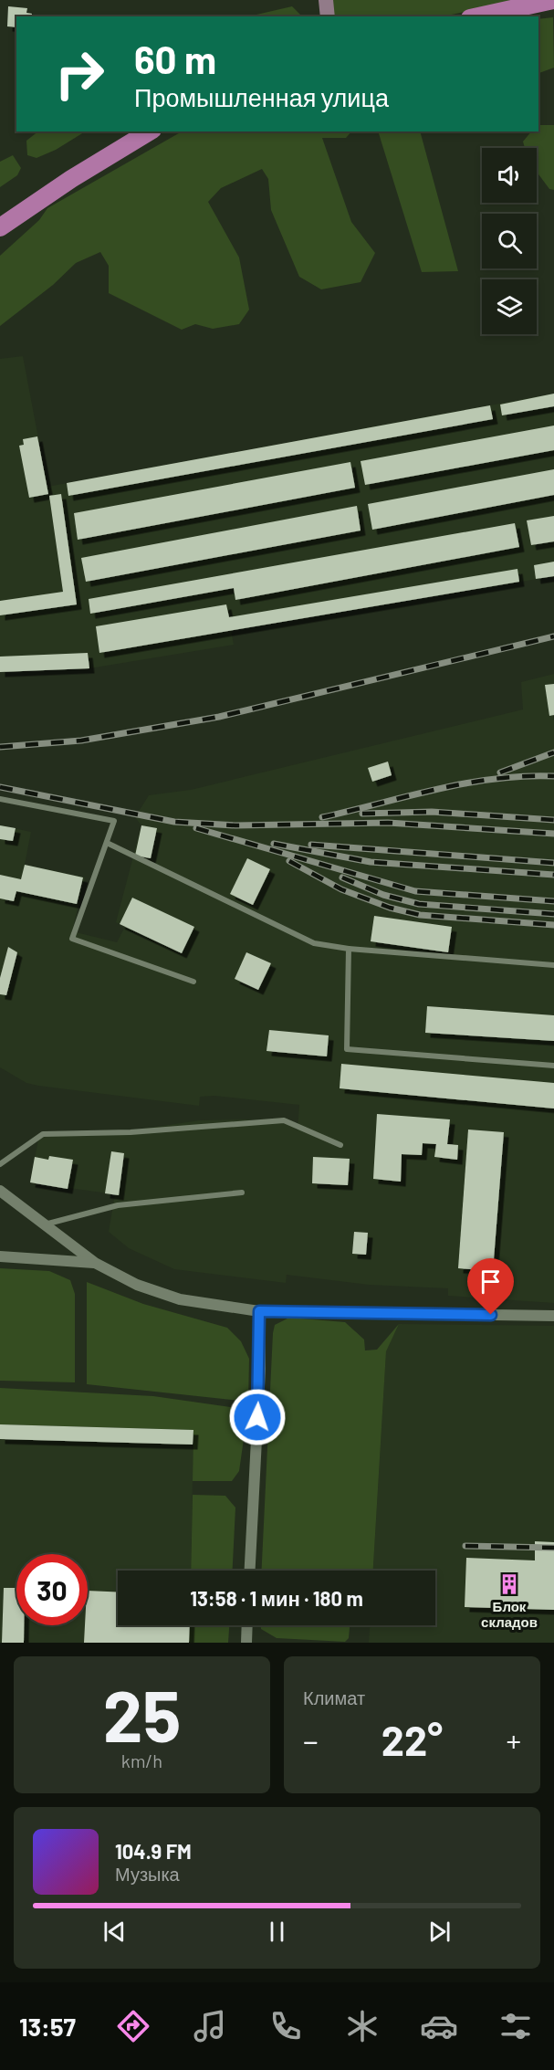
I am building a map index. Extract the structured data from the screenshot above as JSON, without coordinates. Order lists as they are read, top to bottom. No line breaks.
{"places":{"building":["Блок складов"]},"page":{"turn":["60 m","Промышленная улица"],"limit":"30","trip":"13:58 · 1 мин · 180 m","tile":[["25","km/h"],"Климат"],"heat":["−","22°","+"],"song":["104.9 FM","Музыка"],"tabs":"13:57"}}
